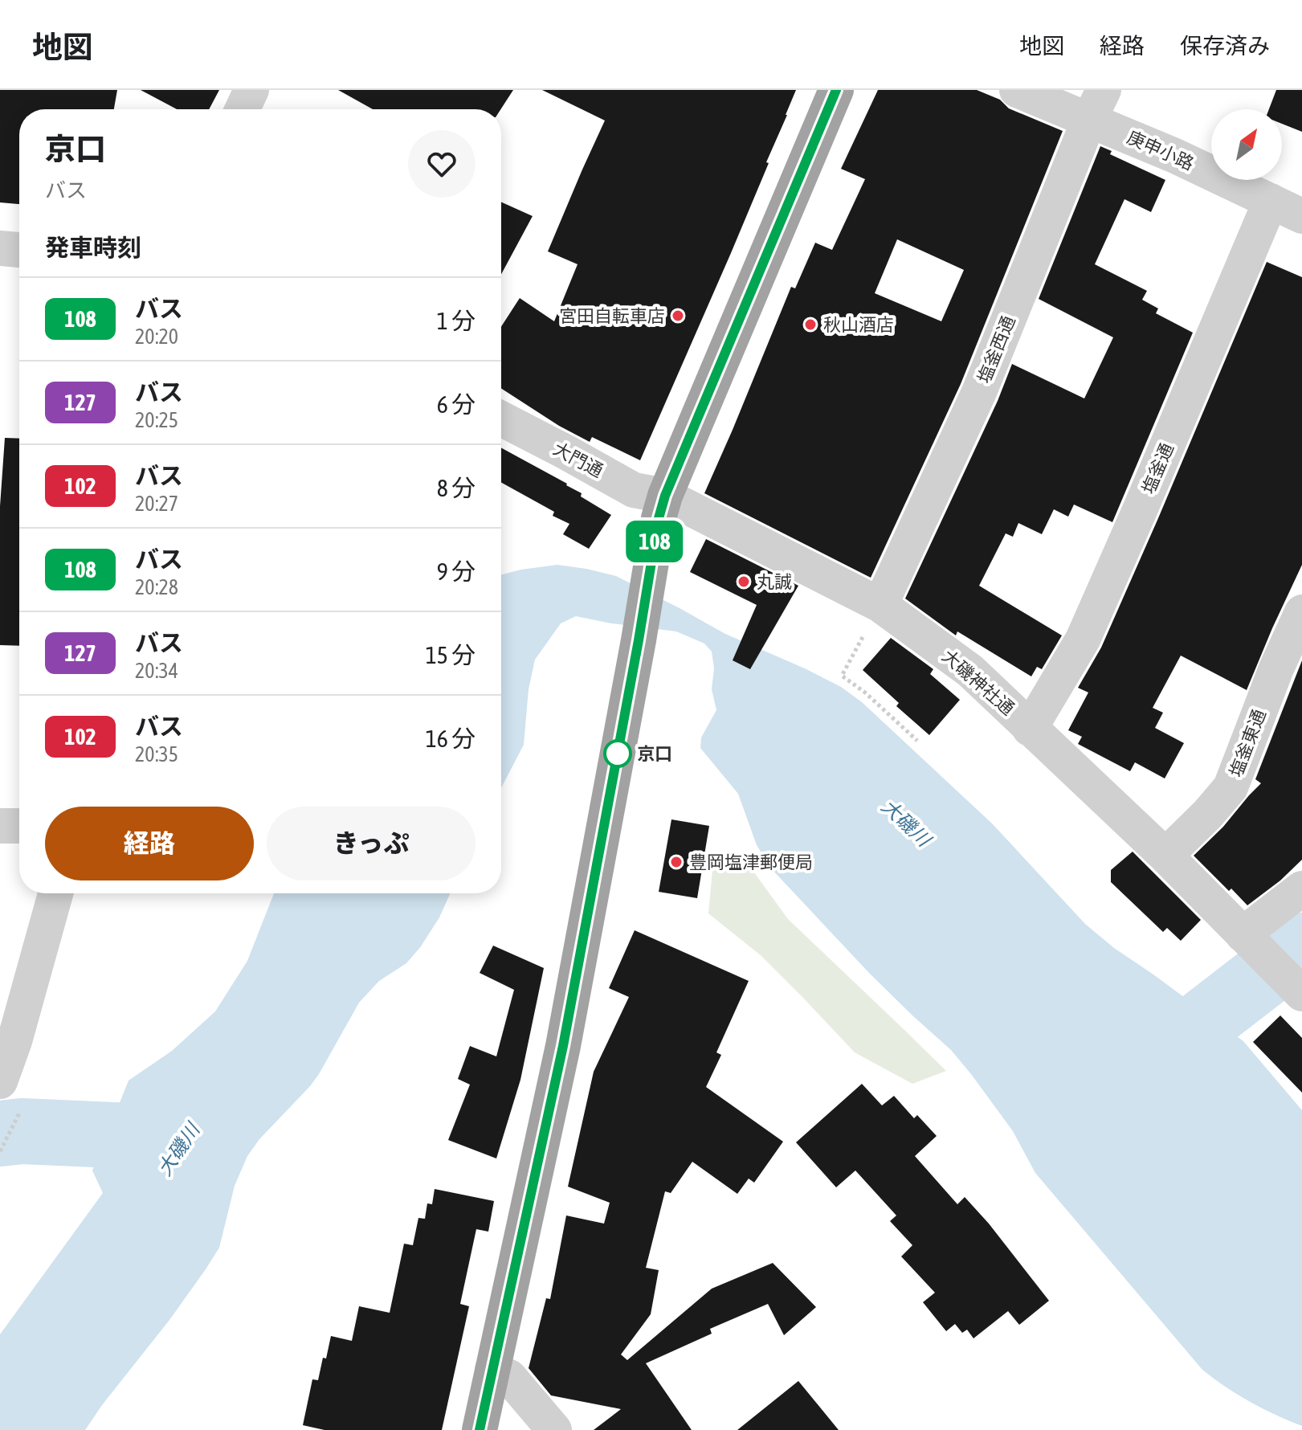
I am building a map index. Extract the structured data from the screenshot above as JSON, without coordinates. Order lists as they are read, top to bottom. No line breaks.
{"streets":{"street":["庚申小路","塩釜西通","大門通","塩釜通","大磯神社通","塩釜東通"]},"crossings":[["庚申小路","塩釜西通"],["庚申小路","塩釜通"],["塩釜西通","大磯神社通"],["大門通","大磯神社通"],["塩釜通","大磯神社通"],["大磯神社通","塩釜東通"]],"water":["大磯川"],"places":["宮田自転車店","秋山酒店","丸誠","京口","豊岡塩津郵便局"],"lines":["bus line 108"],"north":"top right","page":{"header":"地図","nav":["地図","経路","保存済み"],"on_map":"108","heading":[["京口","バス"],"発車時刻"],"list":[{"mark":"108","name":"バス","note":"20:20","value":"1 分"},{"mark":"127","name":"バス","note":"20:25","value":"6 分"},{"mark":"102","name":"バス","note":"20:27","value":"8 分"},{"mark":"108","name":"バス","note":"20:28","value":"9 分"},{"mark":"127","name":"バス","note":"20:34","value":"15 分"},{"mark":"102","name":"バス","note":"20:35","value":"16 分"}],"buttons":["経路","きっぷ"]}}
